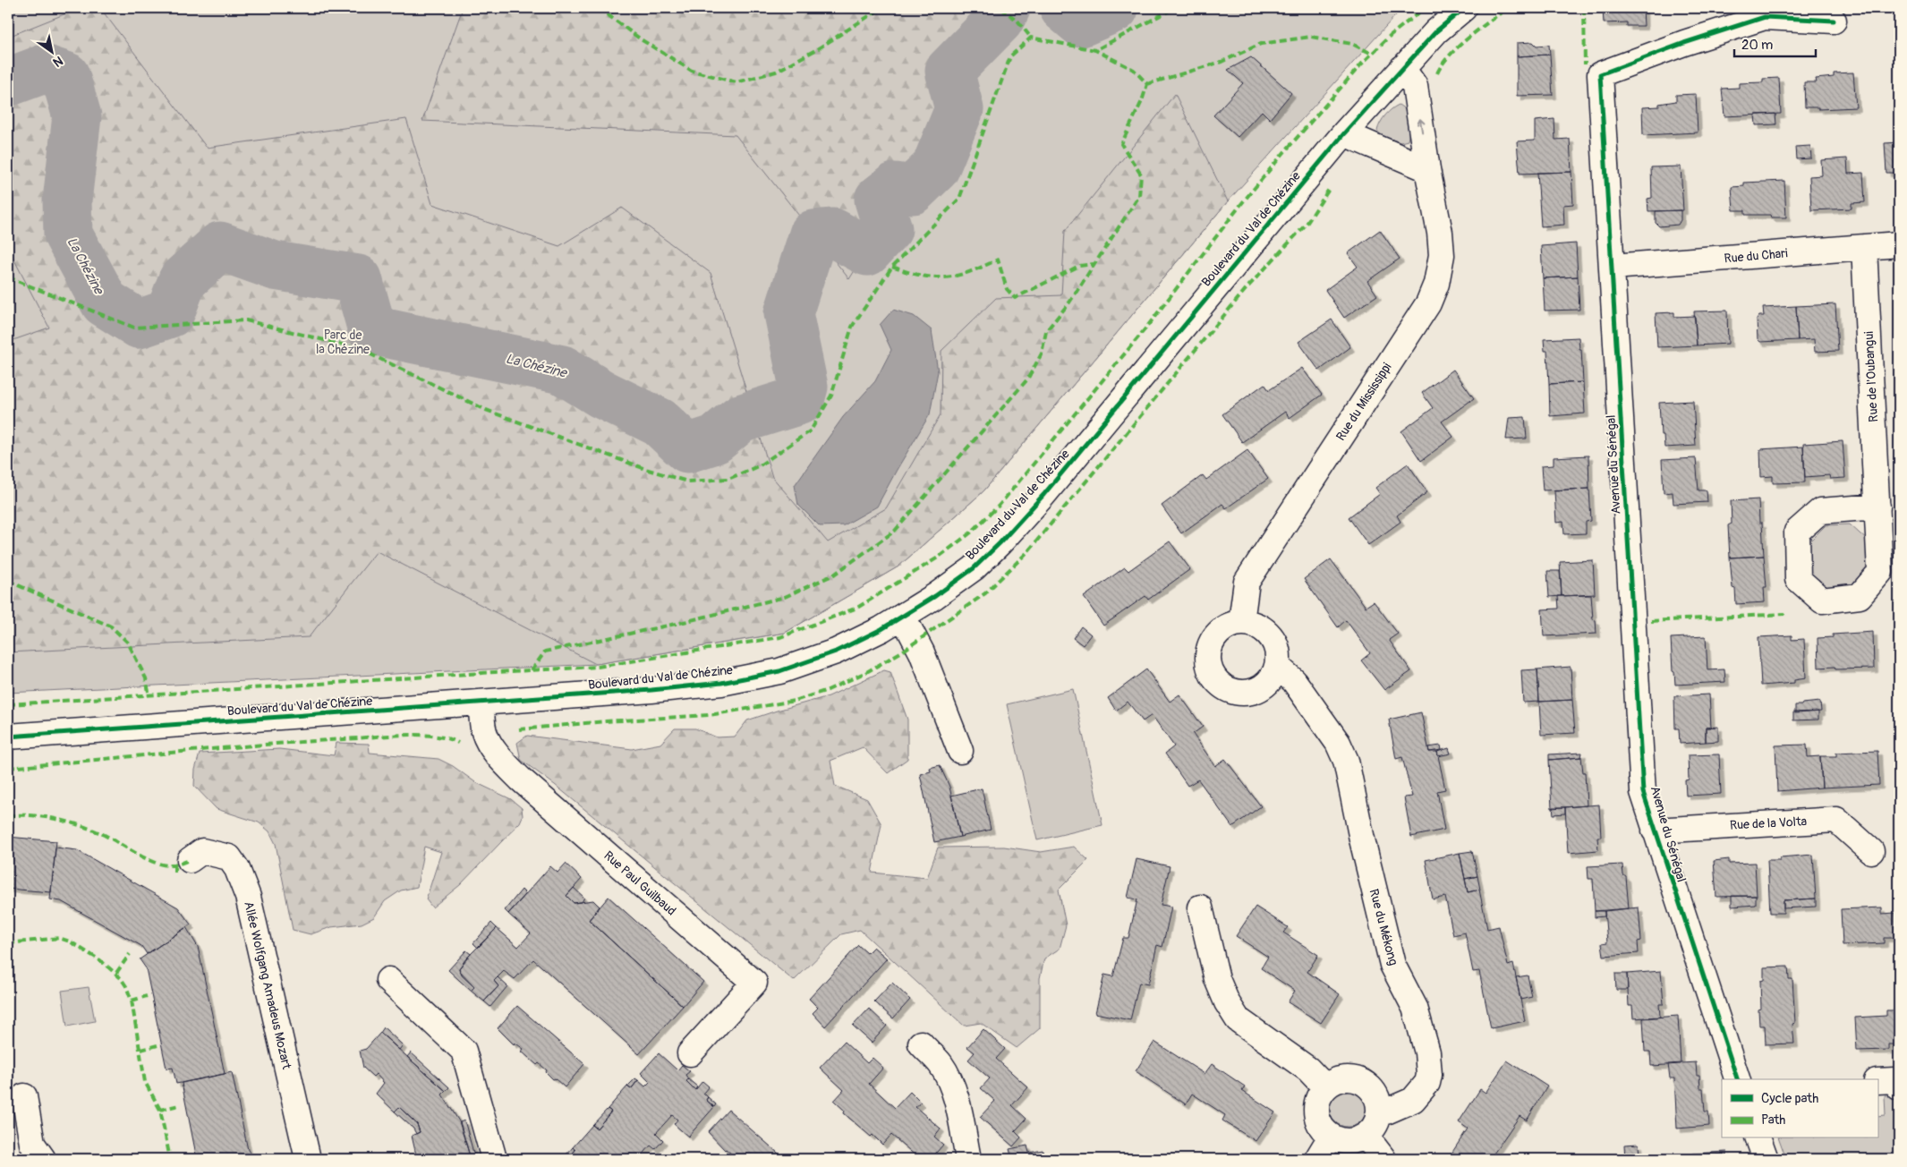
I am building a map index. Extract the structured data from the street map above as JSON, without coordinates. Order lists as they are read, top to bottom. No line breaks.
{"streets":{"street":["Boulevard du Val de Chézine","Rue du Chari","Rue de l'Oubangui","Rue du Mississippi","Avenue du Sénégal","Rue de la Volta","Rue Paul Guilbaud","Rue du Mékong","Allée Wolfgang Amadeus Mozart"]},"crossings":[["Boulevard du Val de Chézine","Rue du Mississippi"],["Boulevard du Val de Chézine","Rue Paul Guilbaud"],["Rue du Chari","Rue de l'Oubangui"],["Rue du Chari","Avenue du Sénégal"],["Rue du Mississippi","Rue du Mékong"],["Avenue du Sénégal","Rue de la Volta"]],"water":["La Chézine"],"parks":["Parc de la Chézine"],"legend":["Cycle path","Path"],"scale_bar":"20 m","north":"bottom right"}
